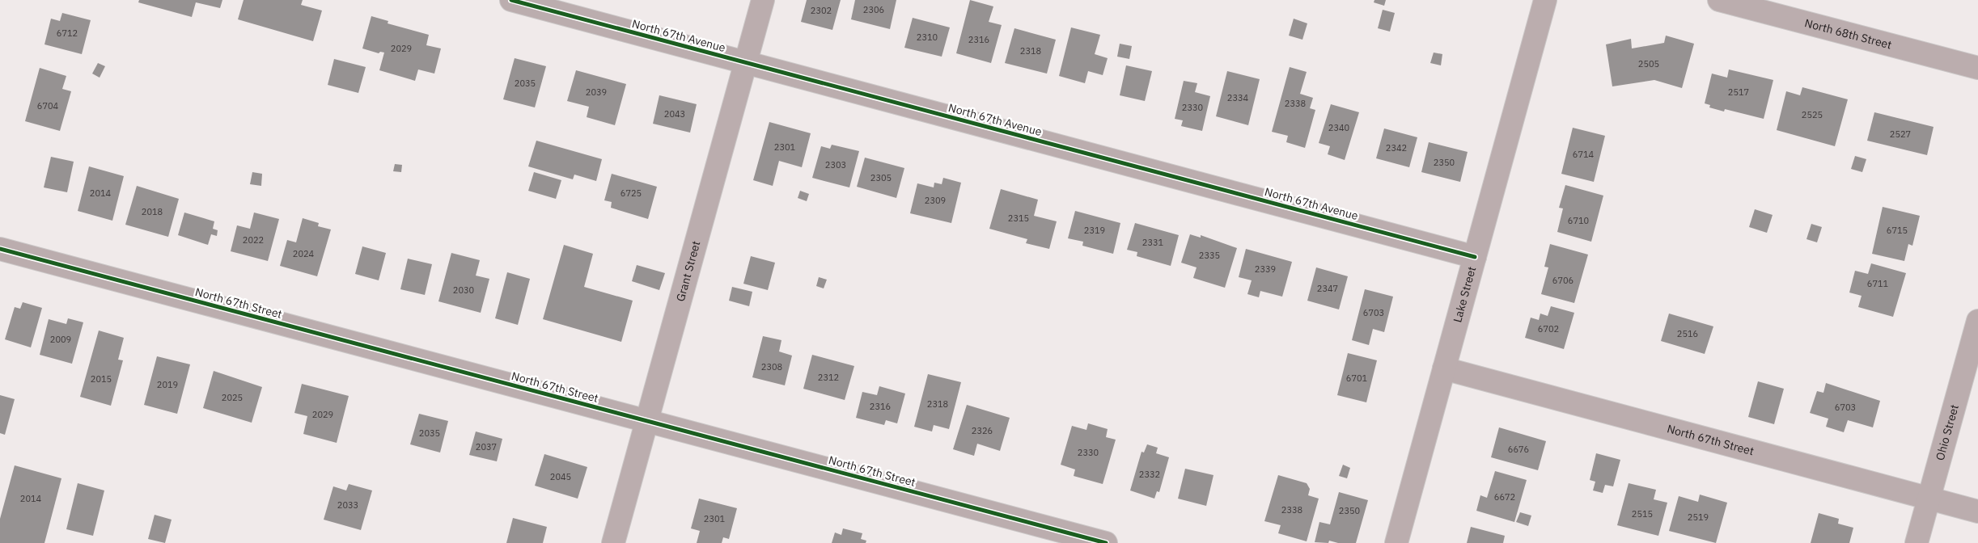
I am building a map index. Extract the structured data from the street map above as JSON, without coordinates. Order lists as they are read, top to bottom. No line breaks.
{"streets":{"street":["North 68th Street","North 67th Avenue","Grant Street","Lake Street","North 67th Street","Ohio Street"]},"crossings":[["North 67th Avenue","Grant Street"],["North 67th Avenue","Lake Street"],["Grant Street","North 67th Street"],["Lake Street","North 67th Street"],["North 67th Street","Ohio Street"]],"house_numbers":["2306","2302","6712","2310","2316","2029","2318","2505","2035","2039","2517","2334","2338","6704","2330","2043","2525","2340","2527","2301","2342","6714","2350","2303","2305","2014","6725","2309","2018","2315","6710","2319","6715","2022","2331","2024","2335","2339","6706","6711","2347","2030","6703","6702","2516","2009","2308","2312","6701","2015","2019","2025","2318","2316","6703","2029","2326","2035","2037","6676","2330","2332","2045","6672","2014","2033","2338","2350","2515","2519","2301"]}
